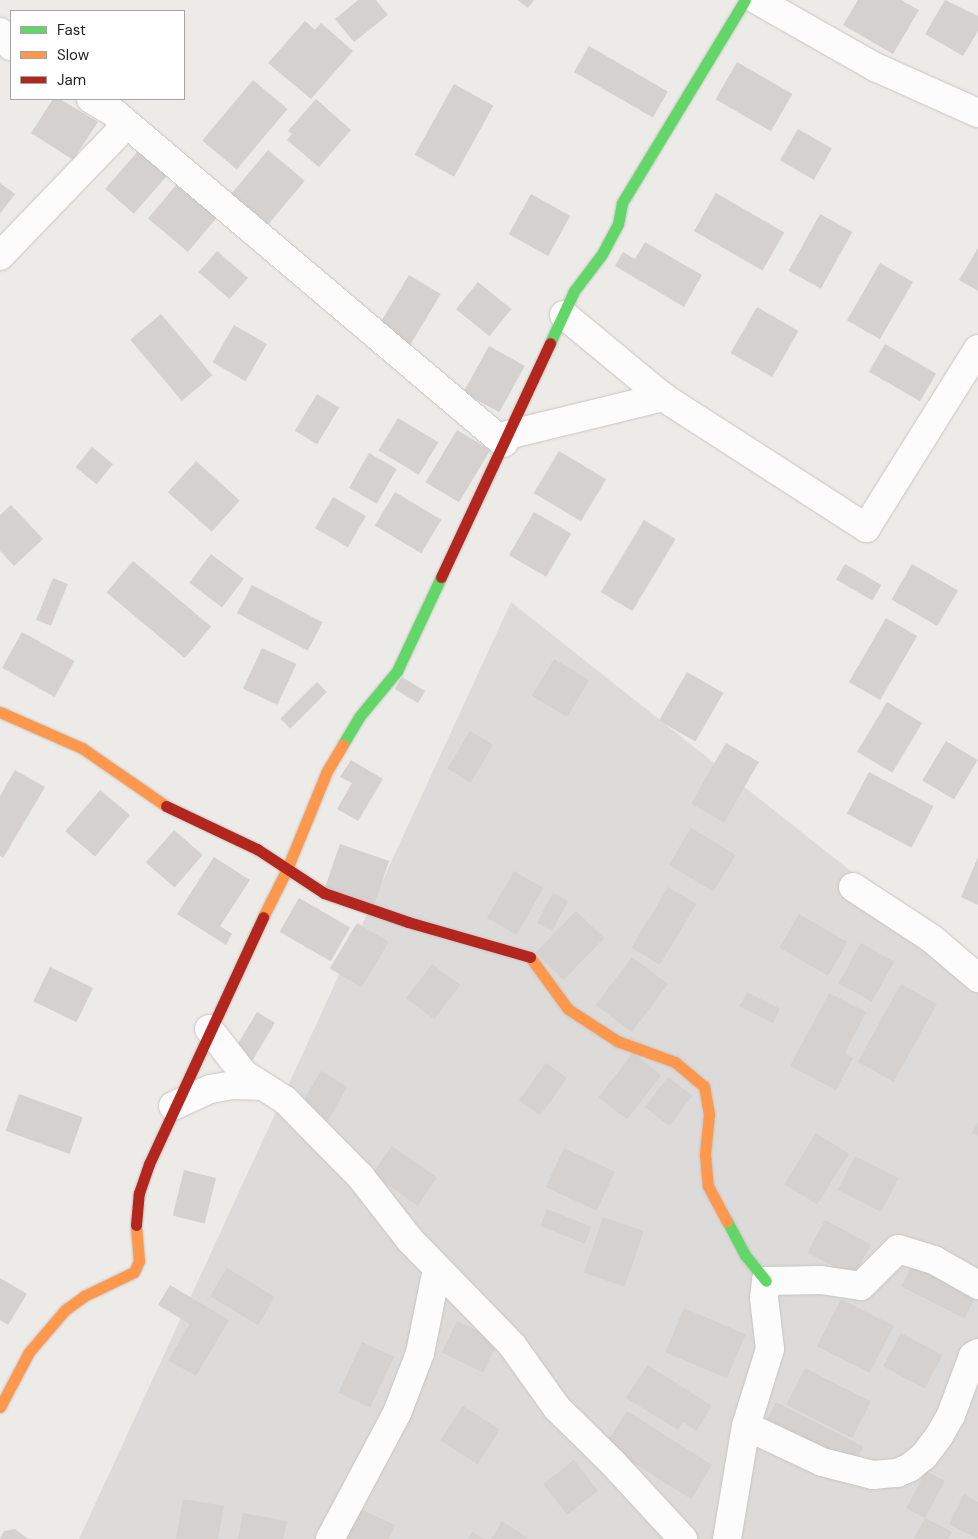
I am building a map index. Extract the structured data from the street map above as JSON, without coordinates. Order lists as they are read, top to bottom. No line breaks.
{"legend":["Fast","Slow","Jam"]}
